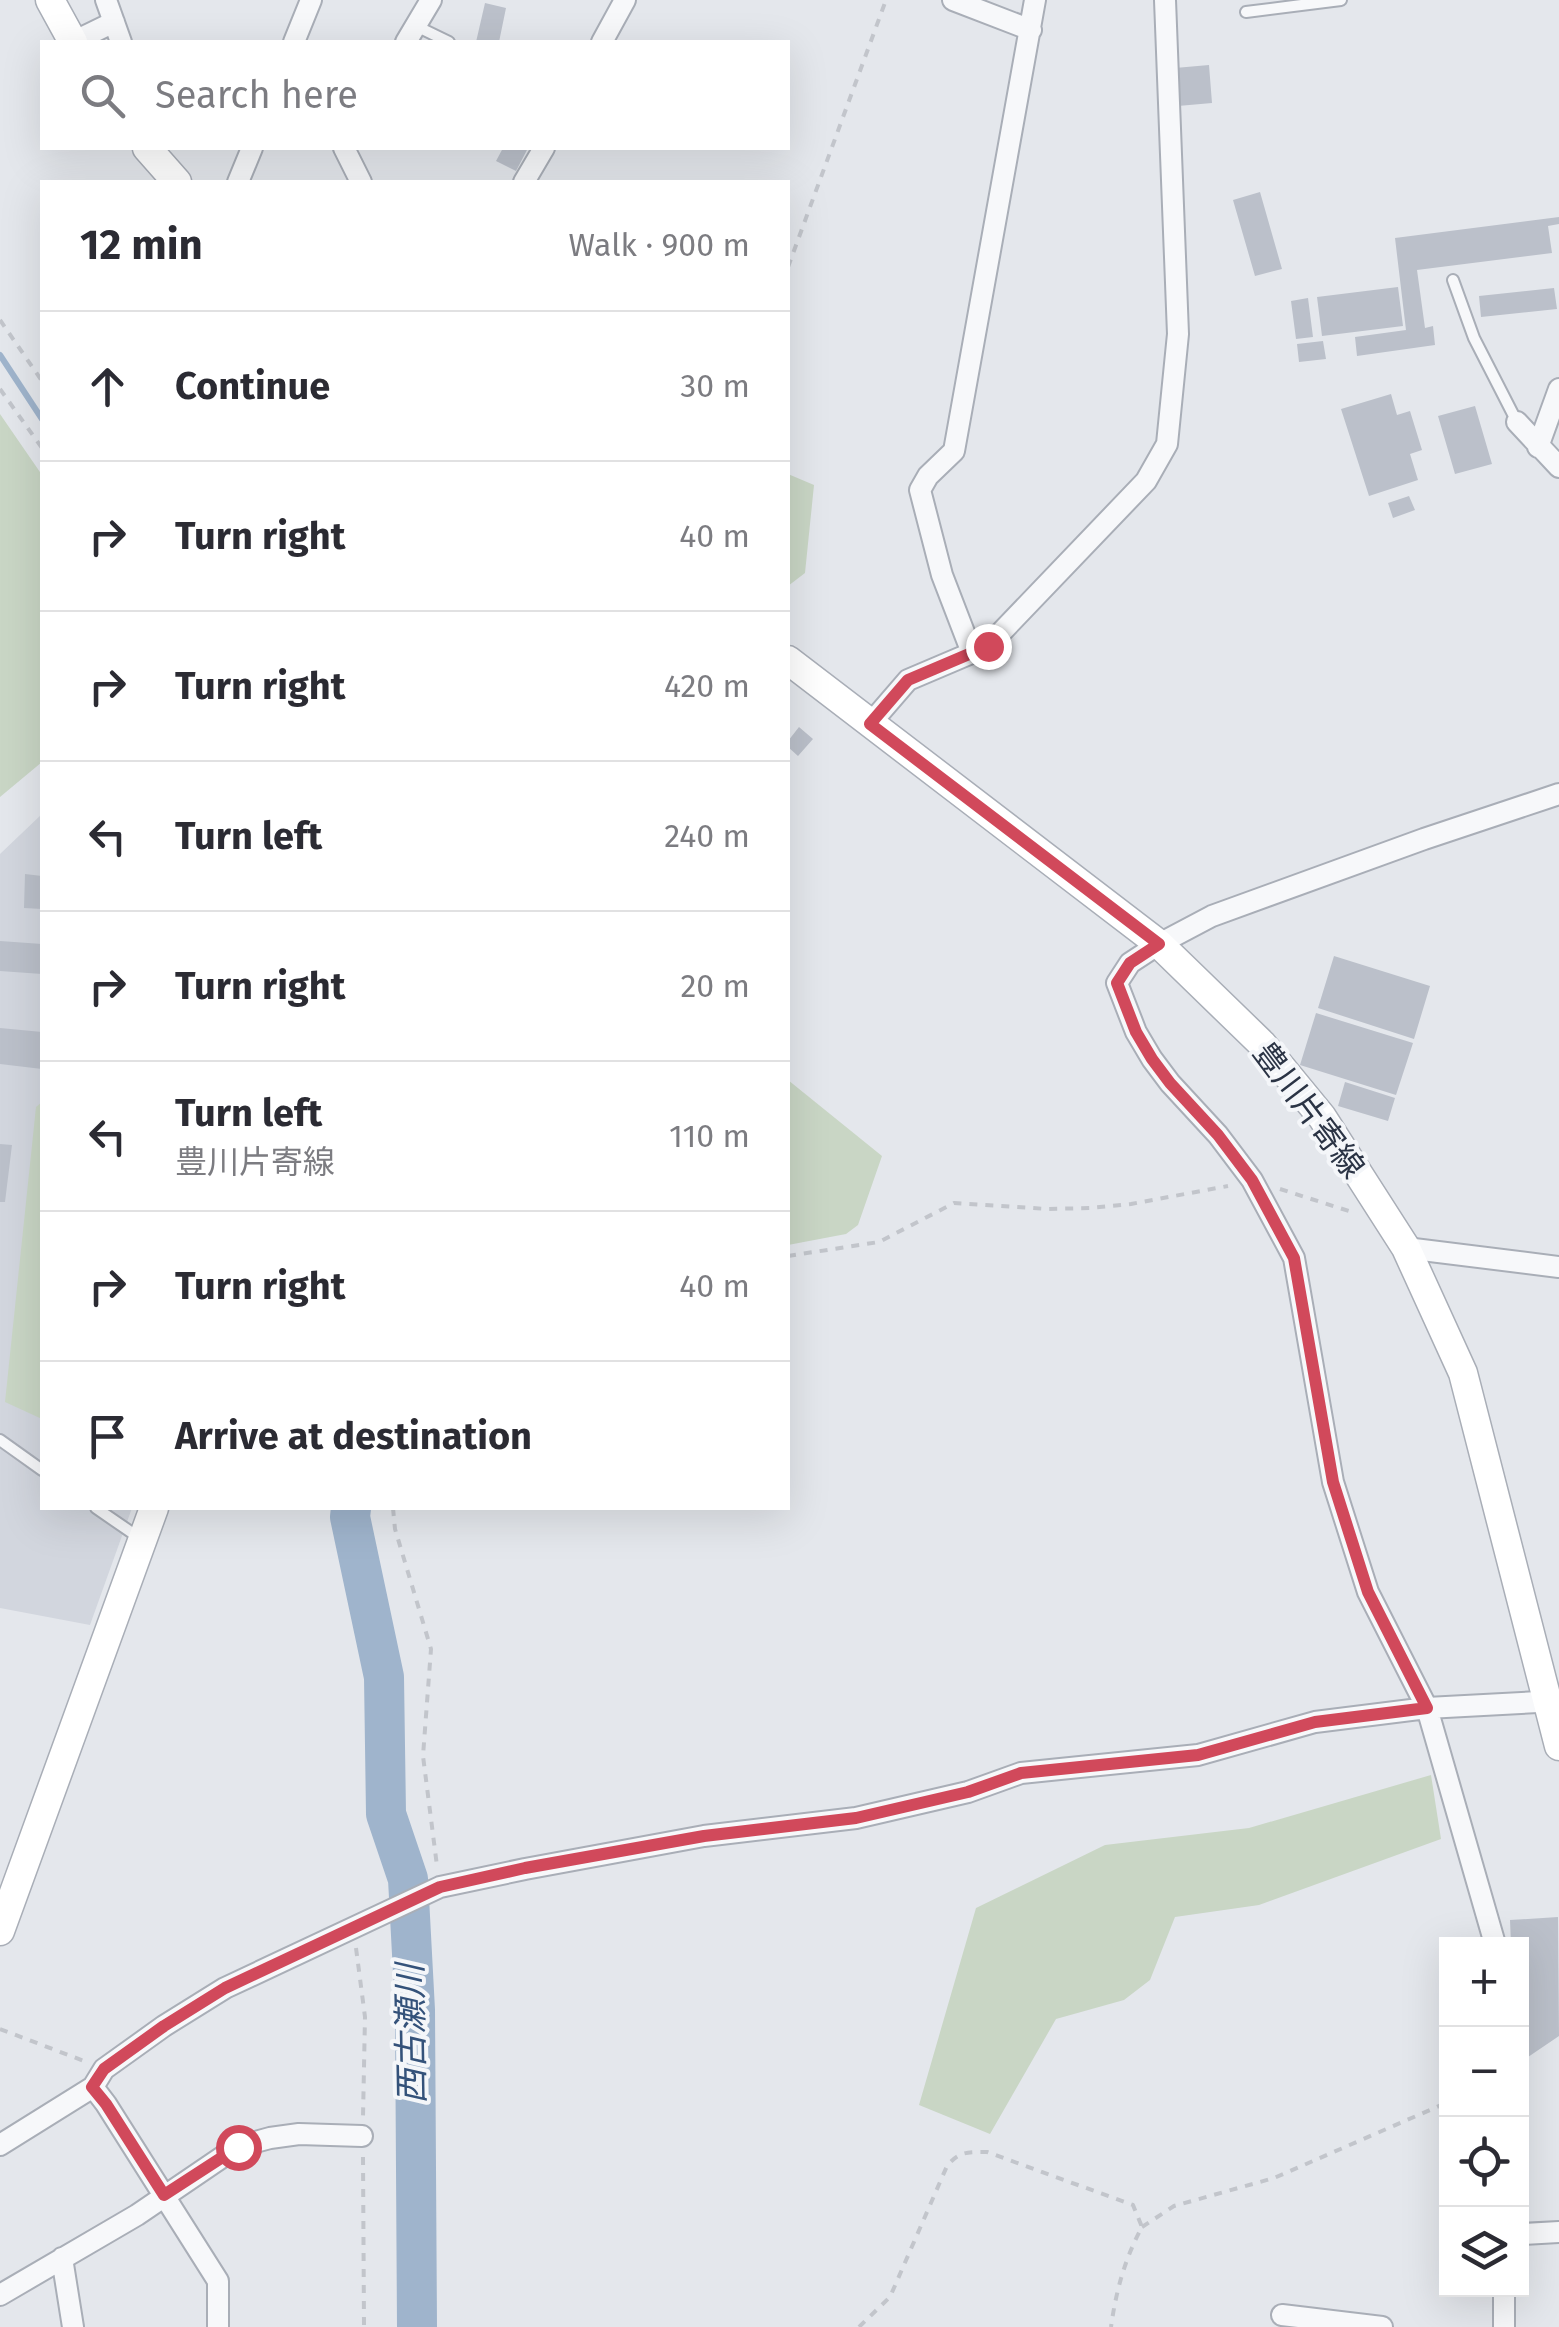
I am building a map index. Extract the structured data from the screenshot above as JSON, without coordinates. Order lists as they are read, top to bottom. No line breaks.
{"streets":{"main road":["豊川片寄線"]},"water":["西古瀬川"],"page":{"search":"Search here","heading":["12 min","Walk · 900 m"],"list":[["Continue","30 m"],["Turn right","40 m"],["Turn right","420 m"],["Turn left","240 m"],["Turn right","20 m"],["Turn left","豊川片寄線","110 m"],["Turn right","40 m"],"Arrive at destination"],"map_buttons":["+","−"]}}
